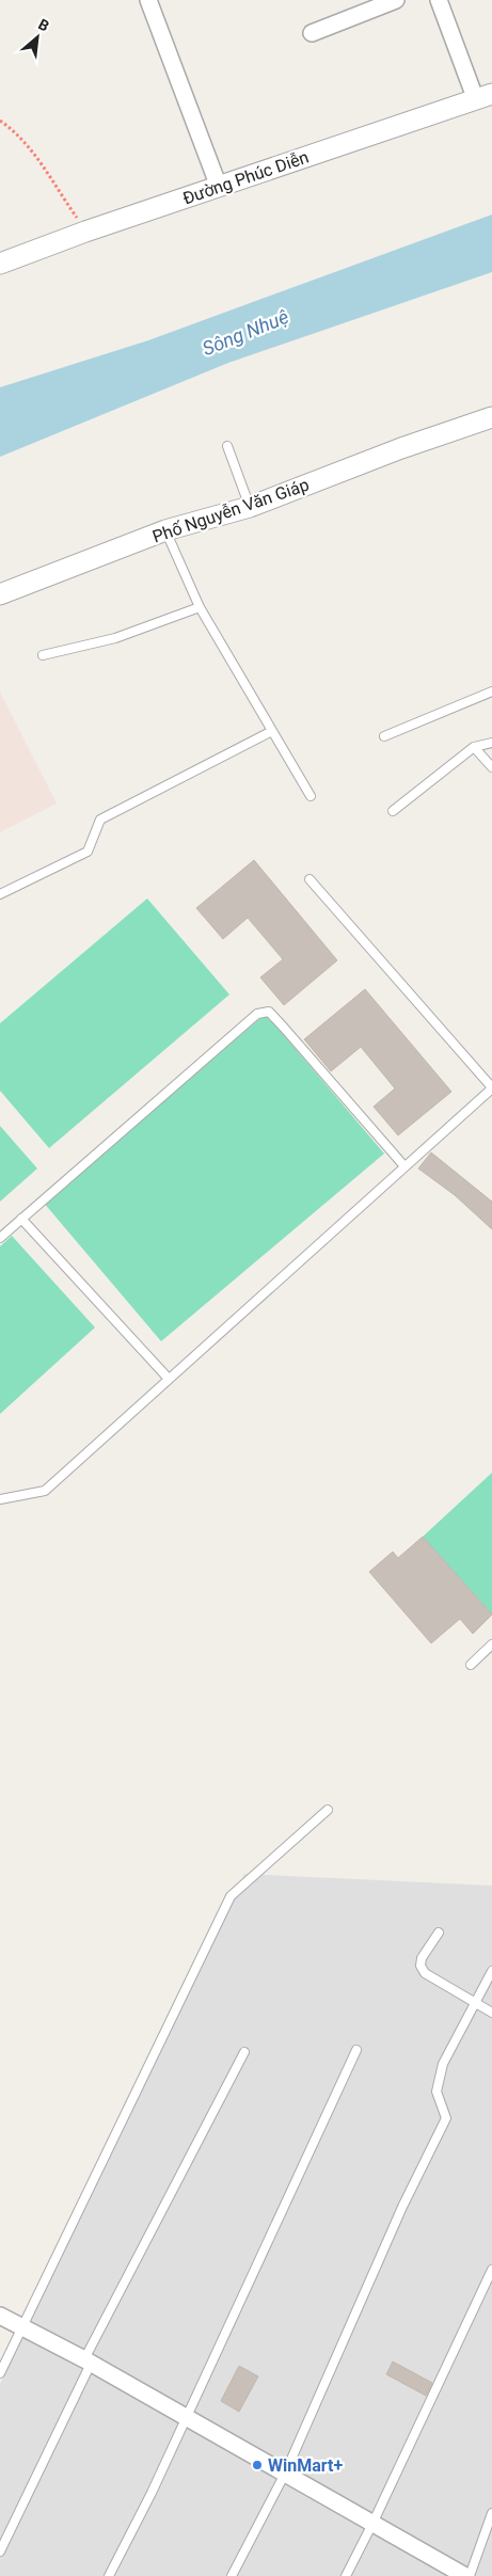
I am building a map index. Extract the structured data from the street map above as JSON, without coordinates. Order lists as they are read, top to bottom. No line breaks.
{"streets":{"street":["Đường Phúc Diễn","Phố Nguyễn Văn Giáp"]},"water":["Sông Nhuệ"],"places":["WinMart+"],"north":"top right"}
